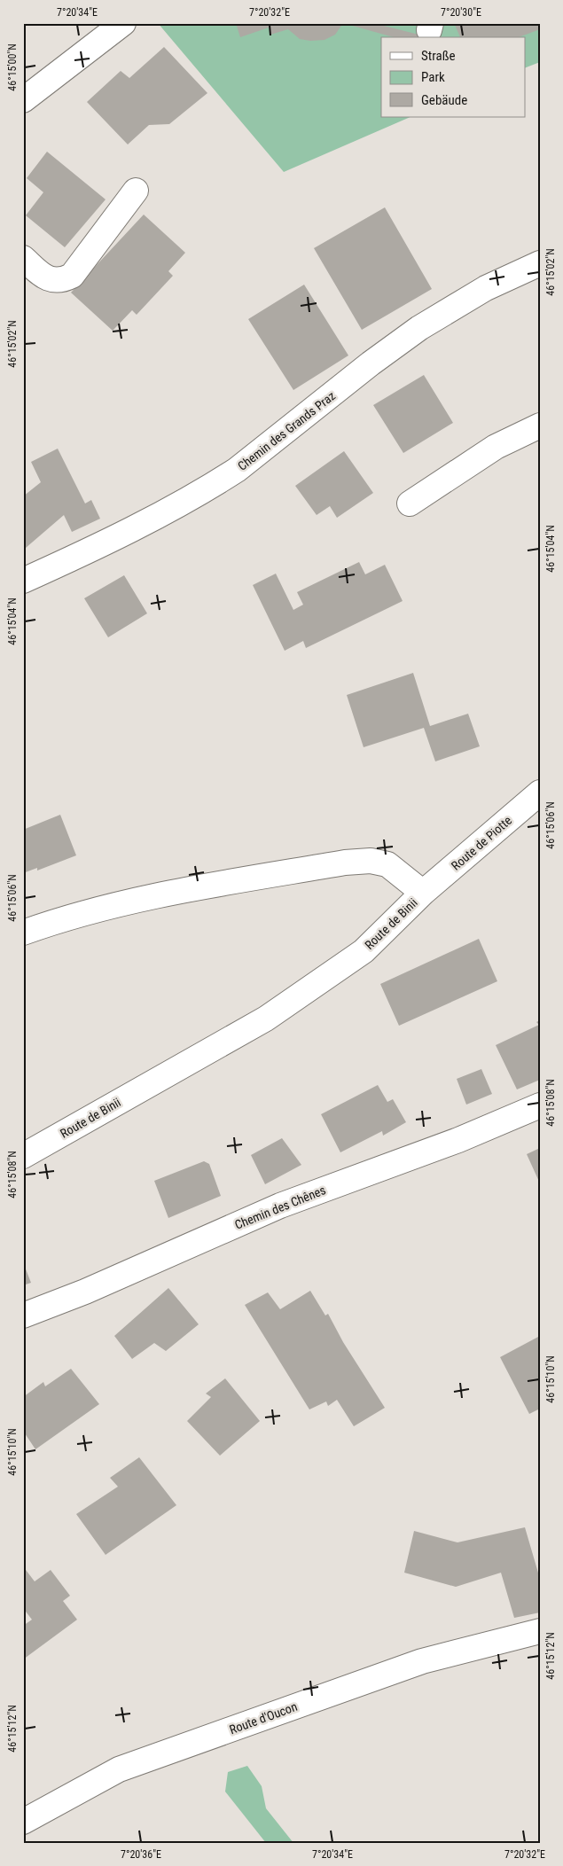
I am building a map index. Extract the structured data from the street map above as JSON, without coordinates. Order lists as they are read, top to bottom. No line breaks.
{"streets":{"street":["Chemin des Grands Praz","Route de Piotte","Route de Binii","Chemin des Chênes","Route d'Oucon"]},"crossings":[["Route de Piotte","Route de Binii"]],"legend":["Straße","Park","Gebäude"],"coordinates":["7°20'34\"E","7°20'32\"E","7°20'30\"E","46°15'00\"N","46°15'02\"N","46°15'04\"N","46°15'06\"N","46°15'08\"N","46°15'10\"N","46°15'12\"N","7°20'36\"E"]}
